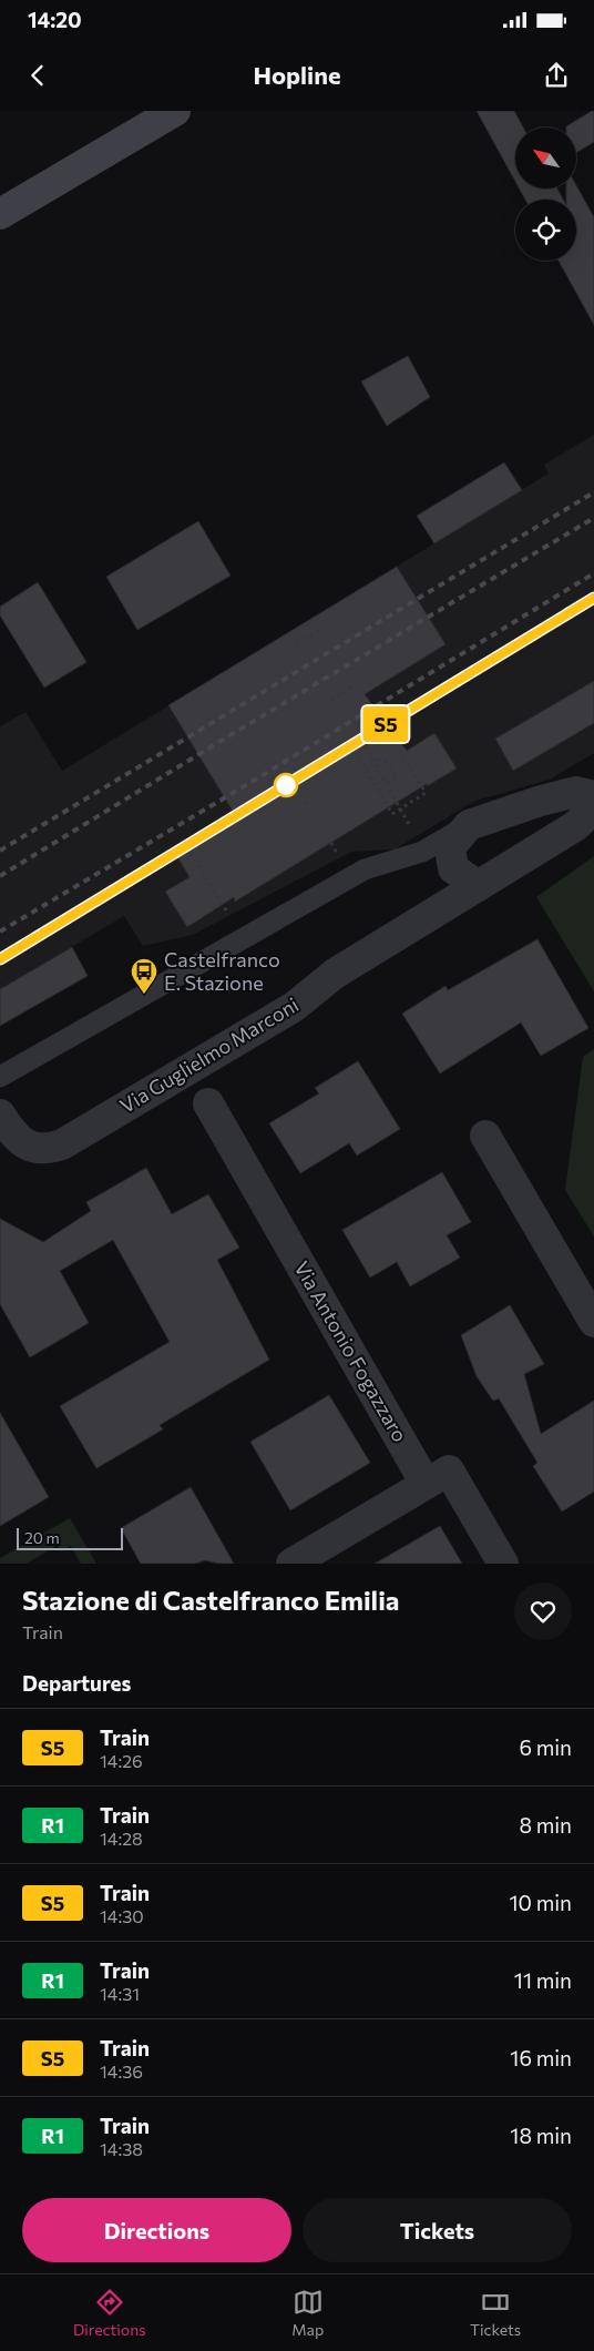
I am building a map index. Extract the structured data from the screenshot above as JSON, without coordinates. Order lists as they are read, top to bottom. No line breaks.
{"streets":{"street":["Via Guglielmo Marconi","Via Antonio Fogazzaro"]},"places":{"bus stop":["Castelfranco E. Stazione"]},"scale_bar":"20 m","north":"top left","page":{"status":"14:20","header":"Hopline","on_map":"S5","scale":"20 m","heading":[["Stazione di Castelfranco Emilia","Train"],"Departures"],"list":[{"mark":"S5","name":"Train","note":"14:26","value":"6 min"},{"mark":"R1","name":"Train","note":"14:28","value":"8 min"},{"mark":"S5","name":"Train","note":"14:30","value":"10 min"},{"mark":"R1","name":"Train","note":"14:31","value":"11 min"},{"mark":"S5","name":"Train","note":"14:36","value":"16 min"},{"mark":"R1","name":"Train","note":"14:38","value":"18 min"}],"buttons":["Directions","Tickets"],"tabs":["Directions","Map","Tickets"]}}
